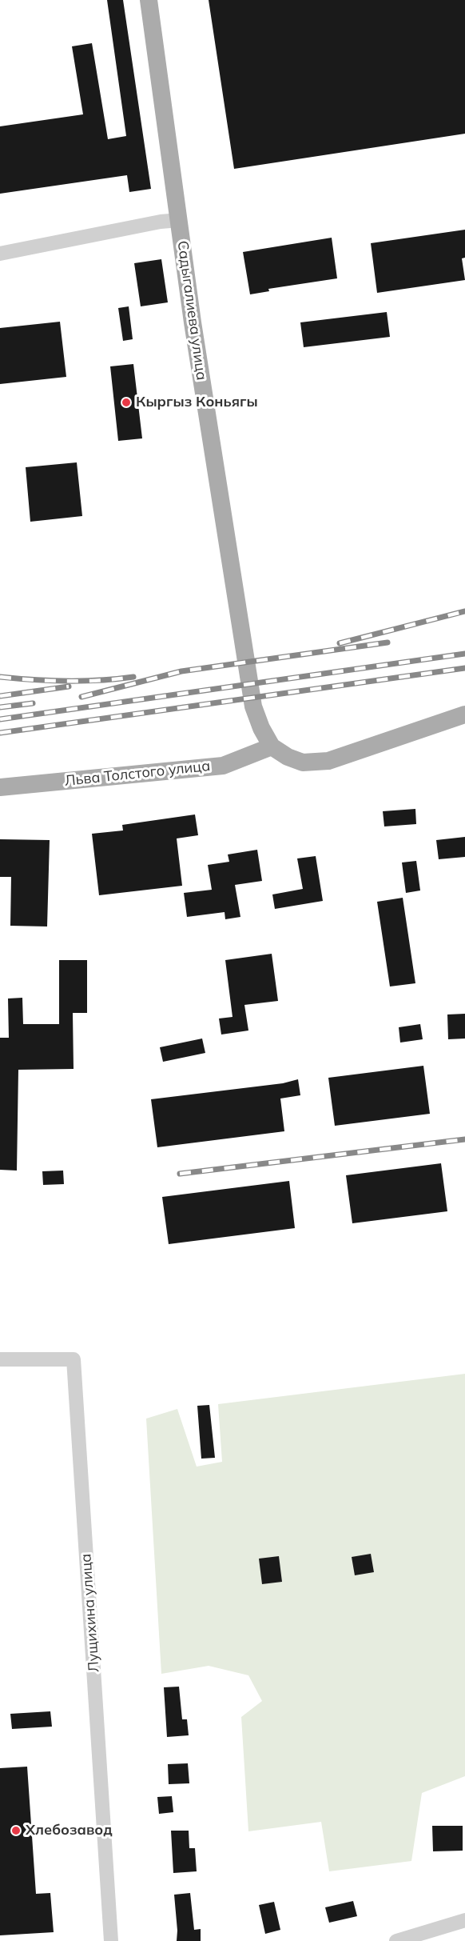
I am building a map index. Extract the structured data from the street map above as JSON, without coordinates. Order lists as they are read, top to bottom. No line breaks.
{"streets":{"main road":["Садыгалиева улица","Льва Толстого улица"],"street":["Лущихина улица"]},"crossings":[["Садыгалиева улица","Льва Толстого улица"]],"places":["Кыргыз Коньягы","Хлебозавод"]}
